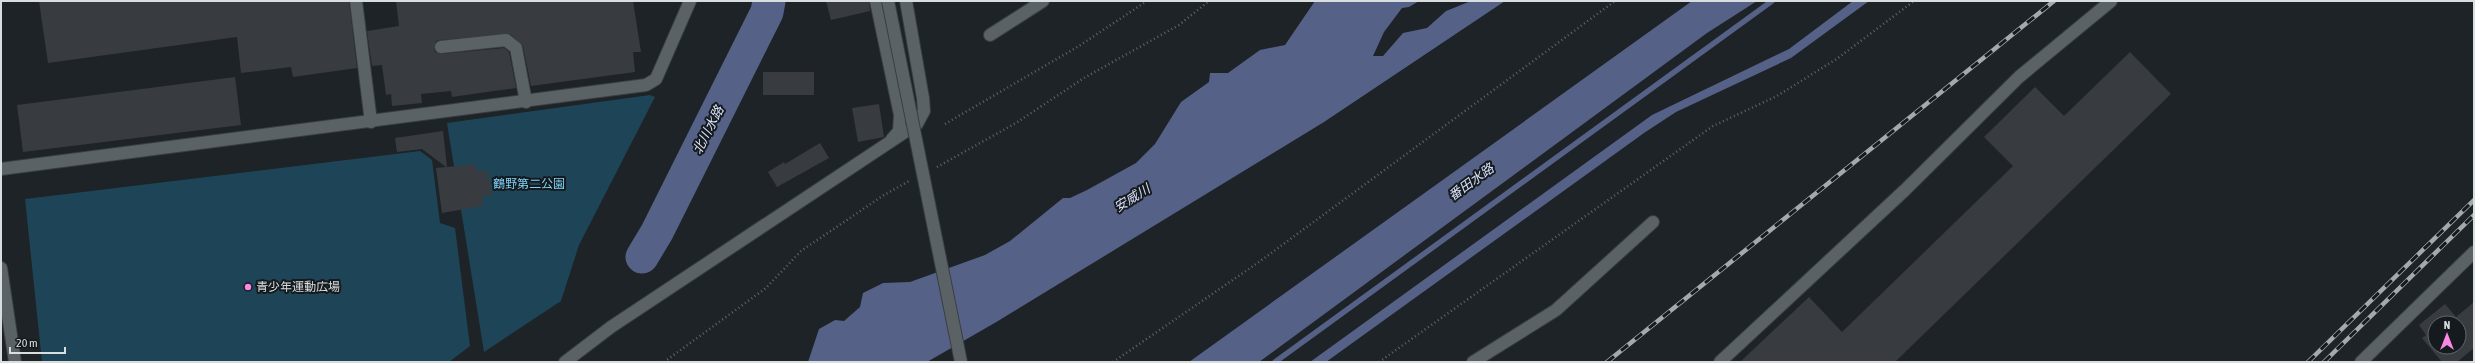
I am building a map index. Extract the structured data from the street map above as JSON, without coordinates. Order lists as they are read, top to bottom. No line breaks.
{"water":["北川水路","番田水路","安威川"],"parks":["鶴野第二公園"],"places":["青少年運動広場"],"scale_bar":"20 m","north":"top"}
